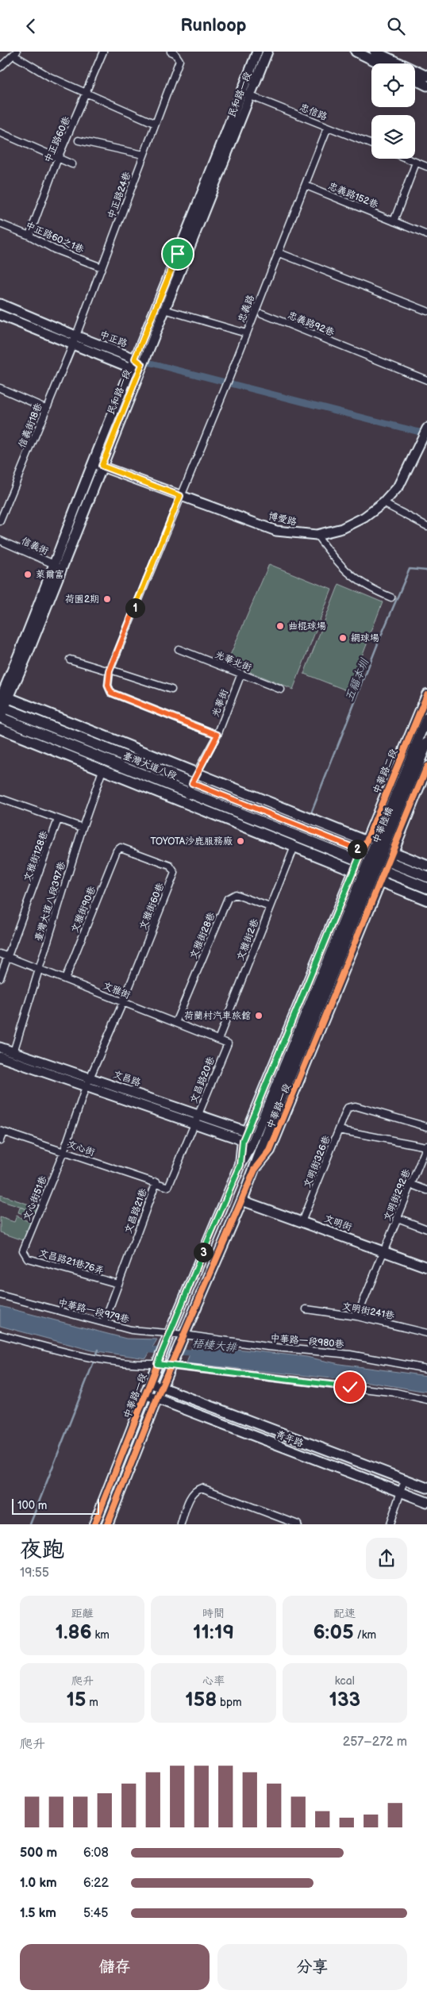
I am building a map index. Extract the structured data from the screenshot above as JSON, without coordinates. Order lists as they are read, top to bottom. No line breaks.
{"streets":{"main road":["臺灣大道八段","中華路二段","中華陸橋","中華路一段"],"street":["民和路一段","忠信路","中正路60巷","中正路24巷","忠義路152巷","中正路60之1巷","忠義路","忠義路92巷","中正路","信義街18巷","博愛路","信義街","光華北街","光華街","文雅街128巷","臺灣大道八段397巷","文雅街60巷","文雅街90巷","文雅街28巷","文雅街2巷","文雅街","文昌路","文昌路20巷","文心街","文明街326巷","文明街292巷","文心街51巷","文昌路21巷","文明街","文昌路21巷76弄","中華路一段979巷","文明街241巷","中華路一段980巷","青年路"]},"crossings":[["民和路一段","忠信路"],["民和路一段","中正路"],["民和路一段","博愛路"],["民和路一段","信義街"],["民和路一段","臺灣大道八段"],["忠信路","忠義路"],["中正路60巷","中正路60之1巷"],["中正路24巷","中正路60之1巷"],["中正路24巷","中正路"],["中正路24巷","信義街18巷"],["忠義路152巷","忠義路"],["忠義路","博愛路"],["中正路","信義街18巷"],["光華北街","光華街"],["光華街","臺灣大道八段"],["臺灣大道八段","中華路二段"],["臺灣大道八段","臺灣大道八段397巷"],["臺灣大道八段","文雅街2巷"],["臺灣大道八段","中華路一段"],["中華路二段","中華路一段"],["中華陸橋","中華路一段"],["文雅街128巷","文雅街"],["臺灣大道八段397巷","文雅街"],["臺灣大道八段397巷","文昌路"],["文雅街60巷","文雅街90巷"],["文雅街60巷","文雅街"],["文雅街60巷","文心街51巷"],["文雅街90巷","文雅街"],["文雅街28巷","文雅街2巷"],["文雅街28巷","文雅街"],["文雅街2巷","文雅街"],["文雅街","文昌路20巷"],["文雅街","文心街51巷"],["文昌路","文昌路20巷"],["文昌路","中華路一段"],["文昌路","文心街51巷"],["文昌路20巷","文昌路21巷"],["中華路一段","文明街"],["中華路一段","中華路一段979巷"],["中華路一段","中華路一段980巷"],["中華路一段","青年路"],["文心街","文心街51巷"],["文心街","文昌路21巷"],["文明街326巷","文明街"],["文明街292巷","文明街"],["文明街292巷","文明街241巷"],["文心街51巷","文昌路21巷76弄"],["文昌路21巷","文昌路21巷76弄"],["文昌路21巷","中華路一段979巷"],["中華路一段979巷","中華路一段980巷"]],"water":["五福本圳","梧棲大排"],"places":["萊爾富","荷園2期","曲棍球場","網球場","TOYOTA沙鹿服務廠","荷蘭村汽車旅館"],"scale_bar":"100 m","page":{"header":"Runloop","pins":["1","2","3"],"scale":"100 m","heading":["夜跑","19:55"],"stats":[["距離","1.86 km"],["時間","11:19"],["配速","6:05 /km"],["爬升","15 m"],["心率","158 bpm"],["kcal","133"]],"chart":["爬升","257–272 m"],"list":[{"name":"500 m","note":"6:08"},{"name":"1.0 km","note":"6:22"},{"name":"1.5 km","note":"5:45"}],"buttons":["儲存","分享"]}}
